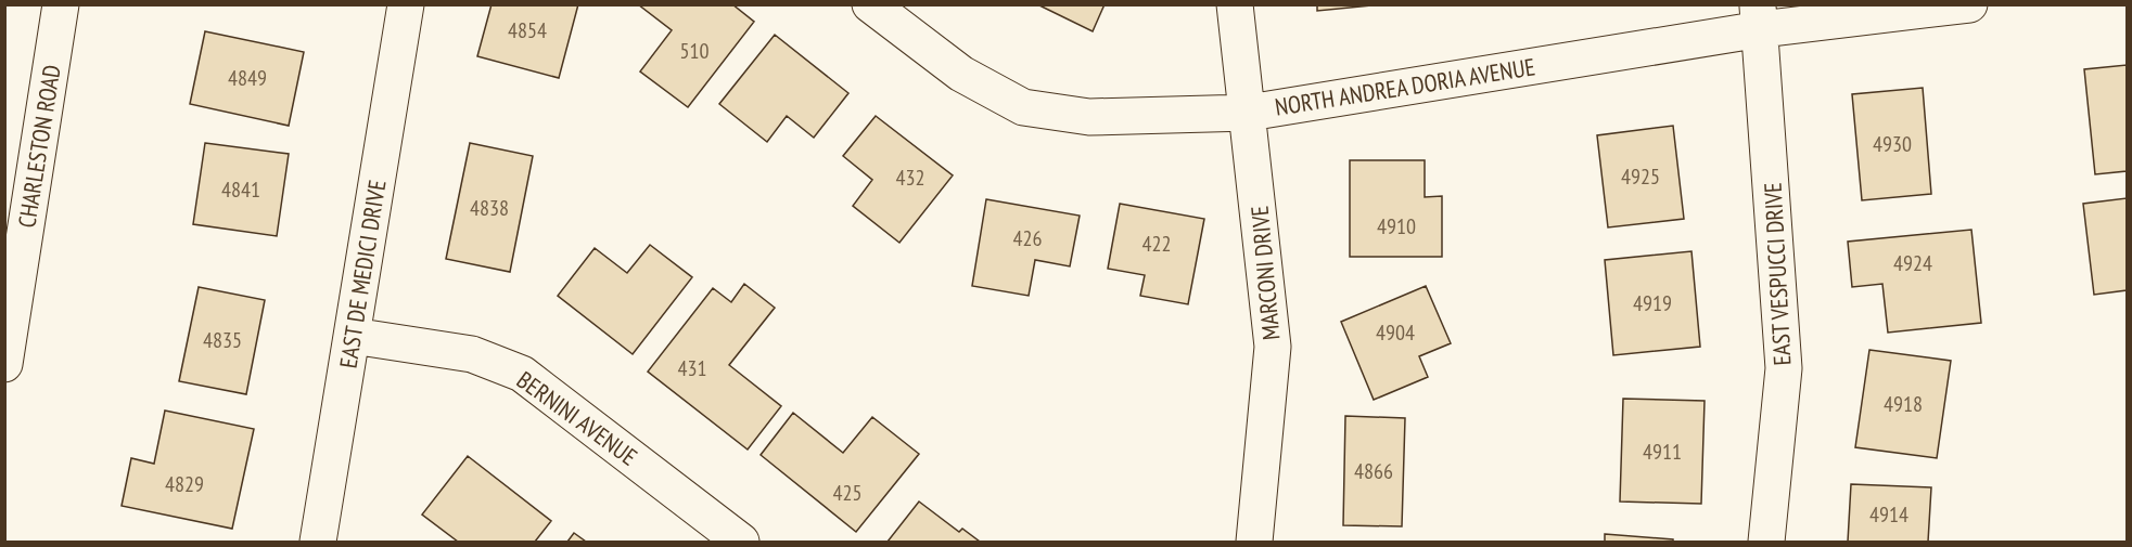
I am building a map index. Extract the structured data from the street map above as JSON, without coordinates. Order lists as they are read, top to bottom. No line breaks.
{"streets":{"street":["NORTH ANDREA DORIA AVENUE","CHARLESTON ROAD","MARCONI DRIVE","EAST DE MEDICI DRIVE","EAST VESPUCCI DRIVE","BERNINI AVENUE"]},"crossings":[["NORTH ANDREA DORIA AVENUE","MARCONI DRIVE"],["NORTH ANDREA DORIA AVENUE","EAST VESPUCCI DRIVE"],["EAST DE MEDICI DRIVE","BERNINI AVENUE"]],"house_numbers":["4854","510","4849","4930","4925","432","4841","4838","4910","426","422","4924","4919","4904","4835","431","4918","4911","4866","4829","425","4914"]}
